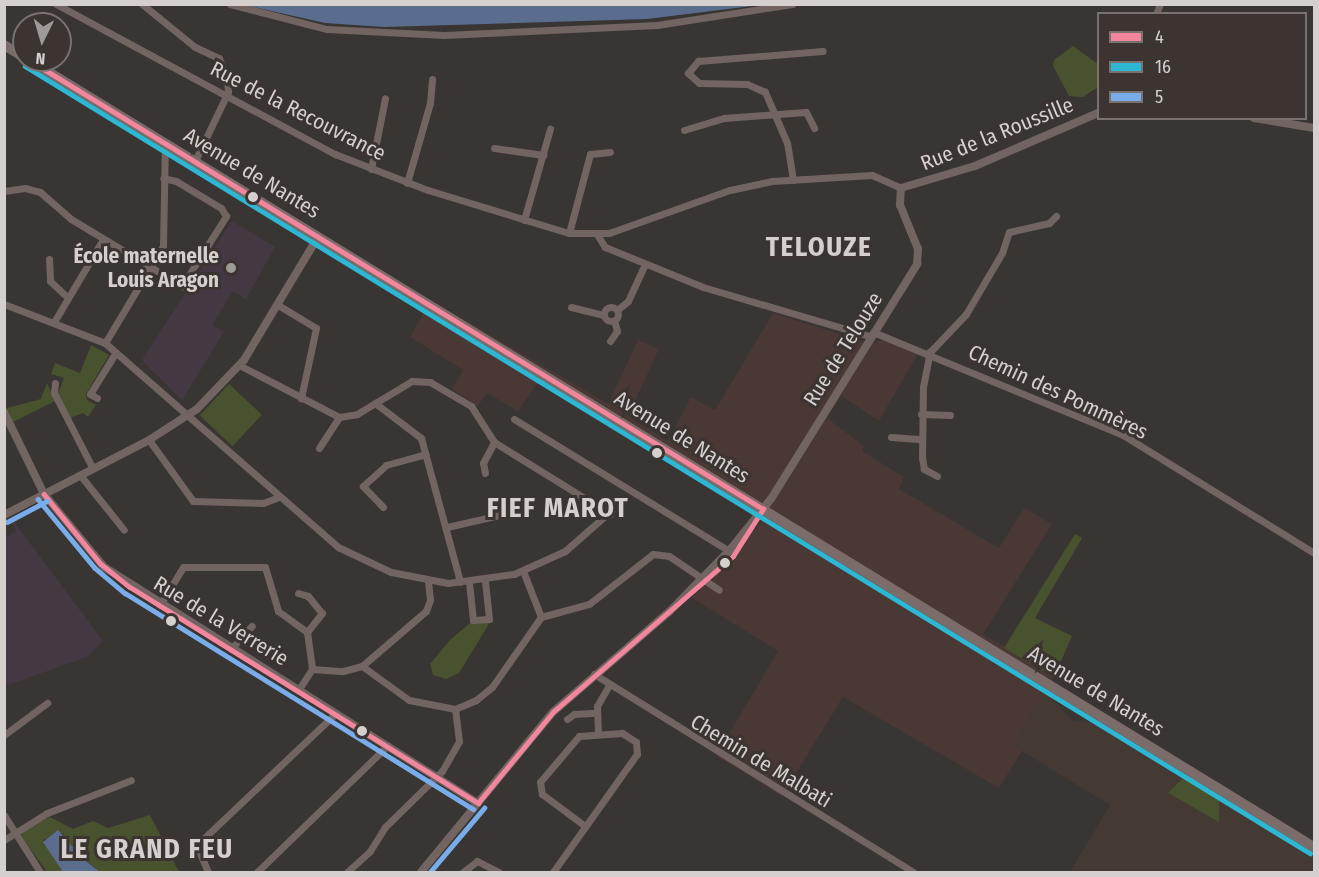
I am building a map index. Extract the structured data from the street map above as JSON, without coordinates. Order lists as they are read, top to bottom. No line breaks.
{"streets":{"main road":["Avenue de Nantes"],"street":["Rue de la Recouvrance","Rue de la Roussille","Rue de Telouze","Chemin des Pommères","Rue de la Verrerie","Chemin de Malbati"]},"crossings":[["Rue de la Recouvrance","Rue de la Roussille"],["Rue de la Roussille","Rue de Telouze"],["Avenue de Nantes","Rue de Telouze"],["Rue de Telouze","Chemin des Pommères"],["Rue de Telouze","Rue de la Verrerie"],["Rue de Telouze","Chemin de Malbati"]],"districts":["TELOUZE","FIEF MAROT","LE GRAND FEU"],"places":["École maternelle Louis Aragon"],"lines":["transit line 4","transit line 16","transit line 5"],"legend":["4","16","5"],"north":"bottom"}
